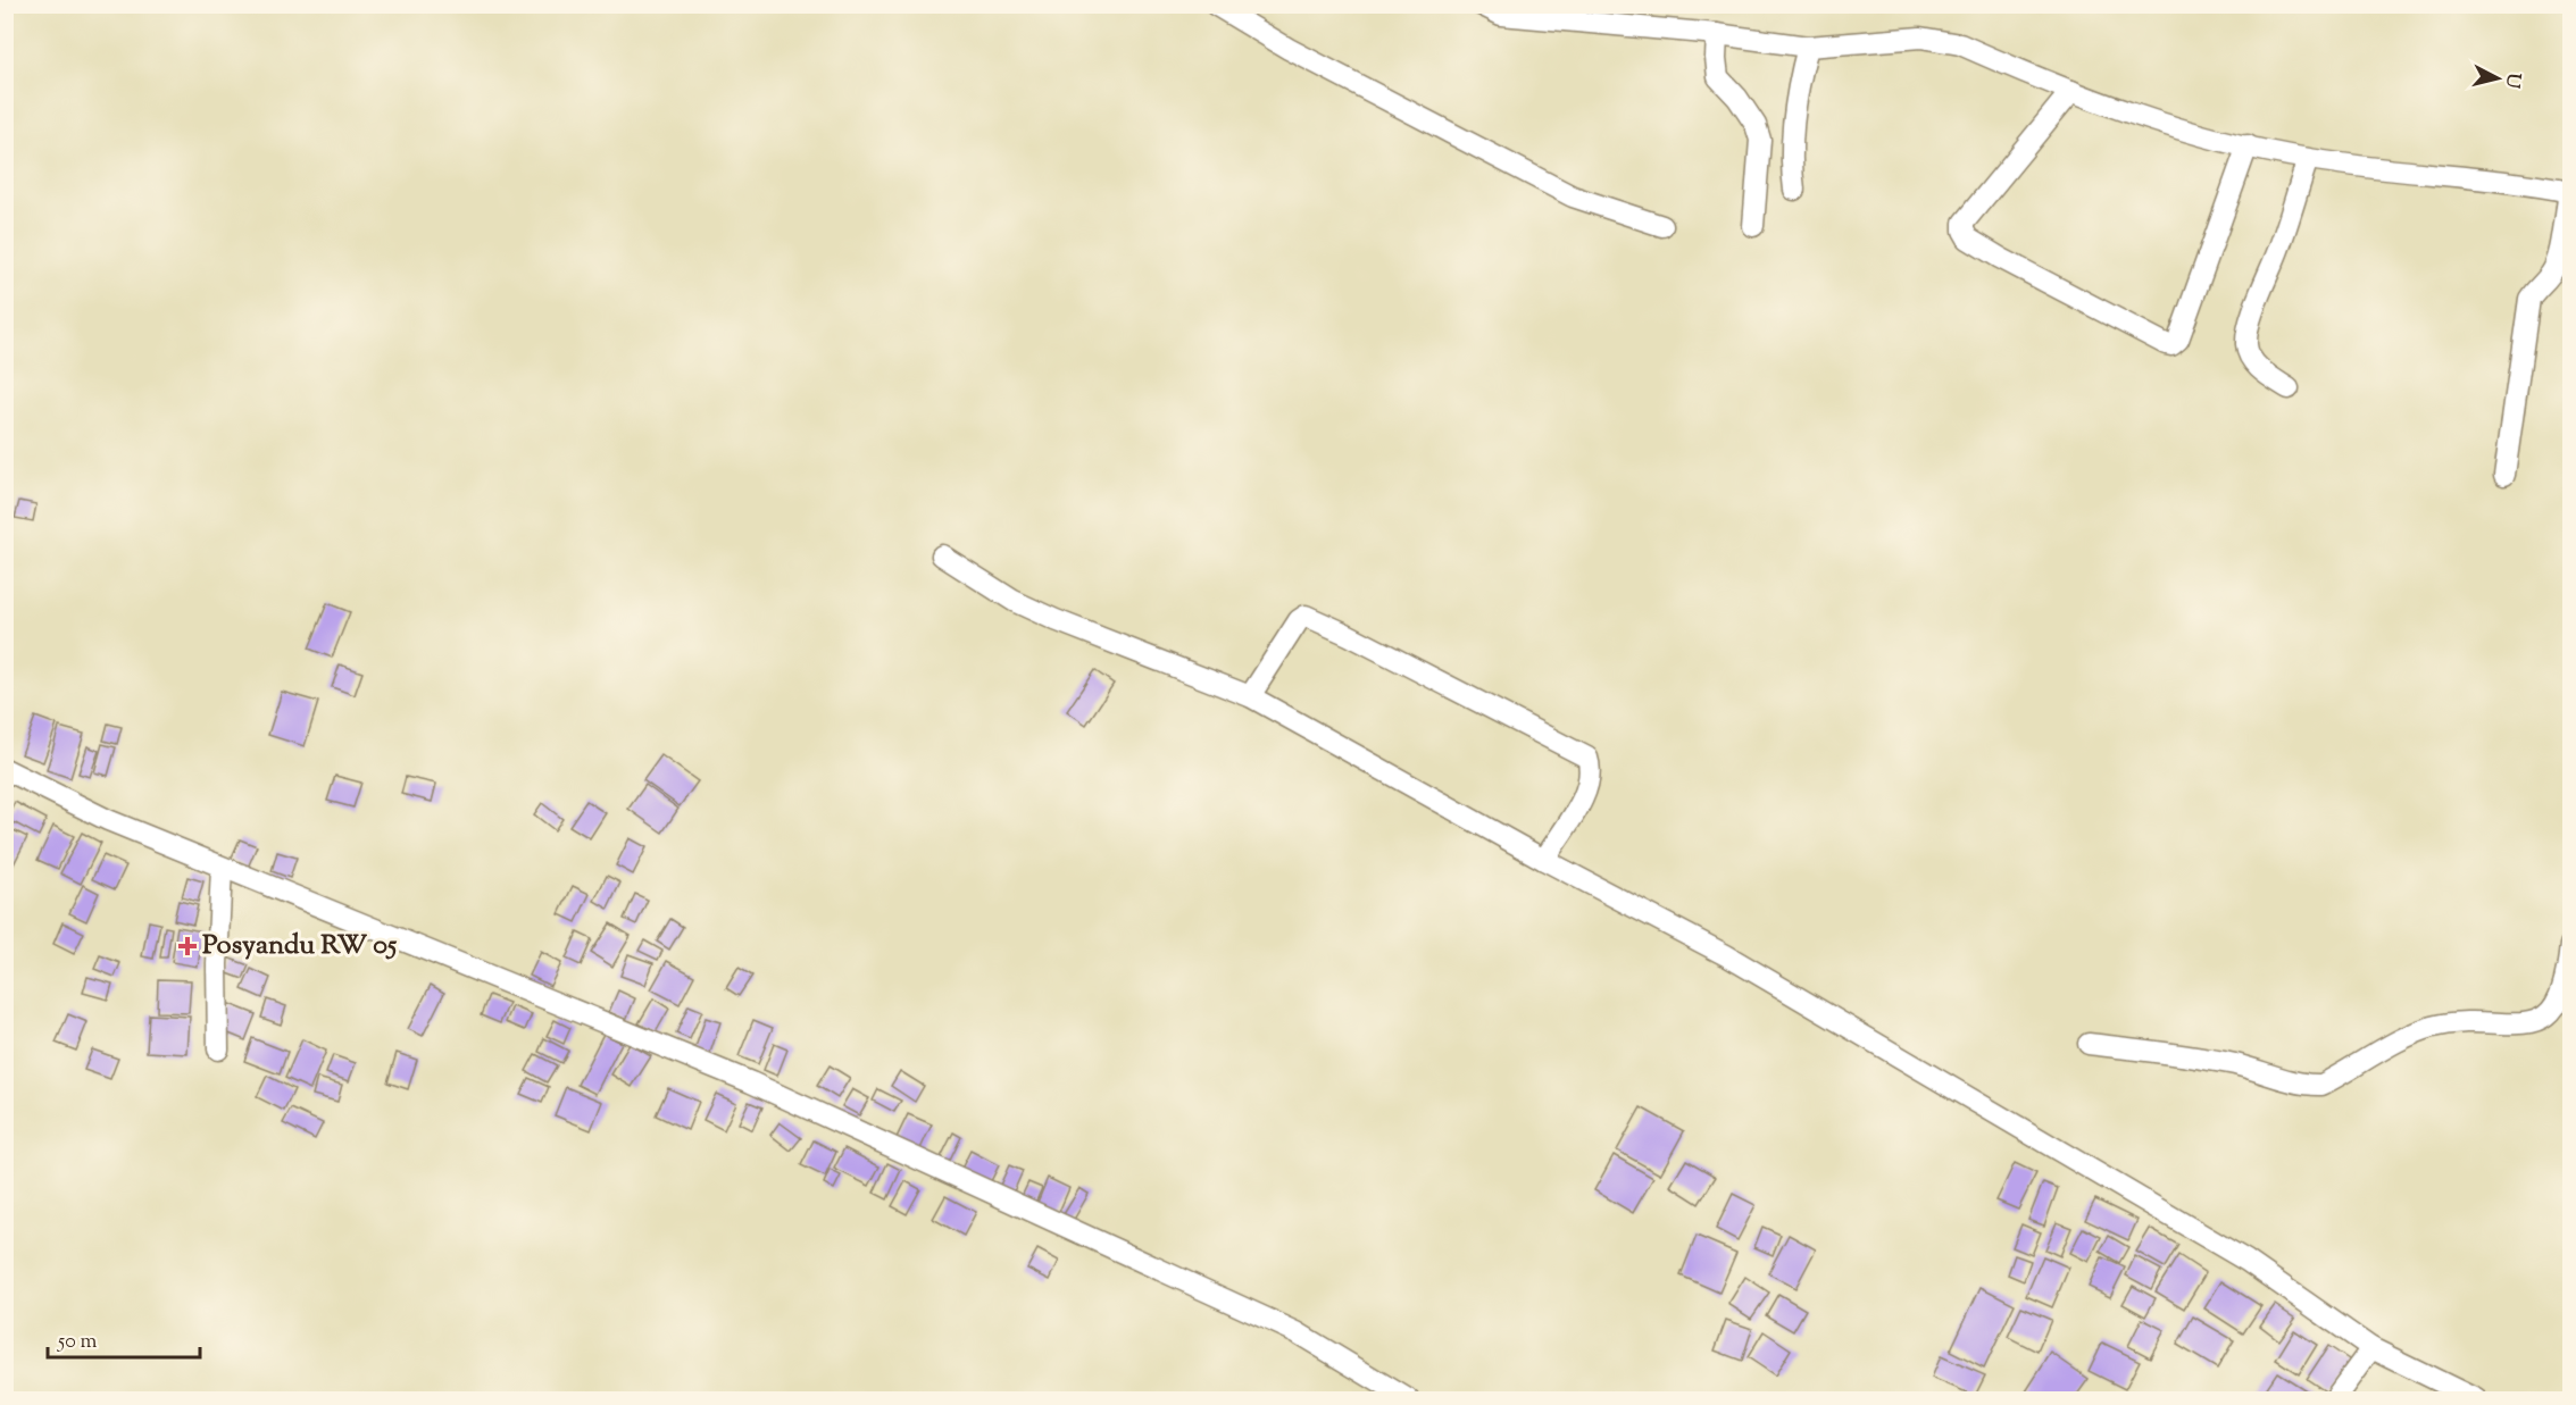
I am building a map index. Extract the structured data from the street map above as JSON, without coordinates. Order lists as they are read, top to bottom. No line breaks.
{"places":{"health":["Posyandu RW 05"]},"scale_bar":"50 m","north":"right"}
